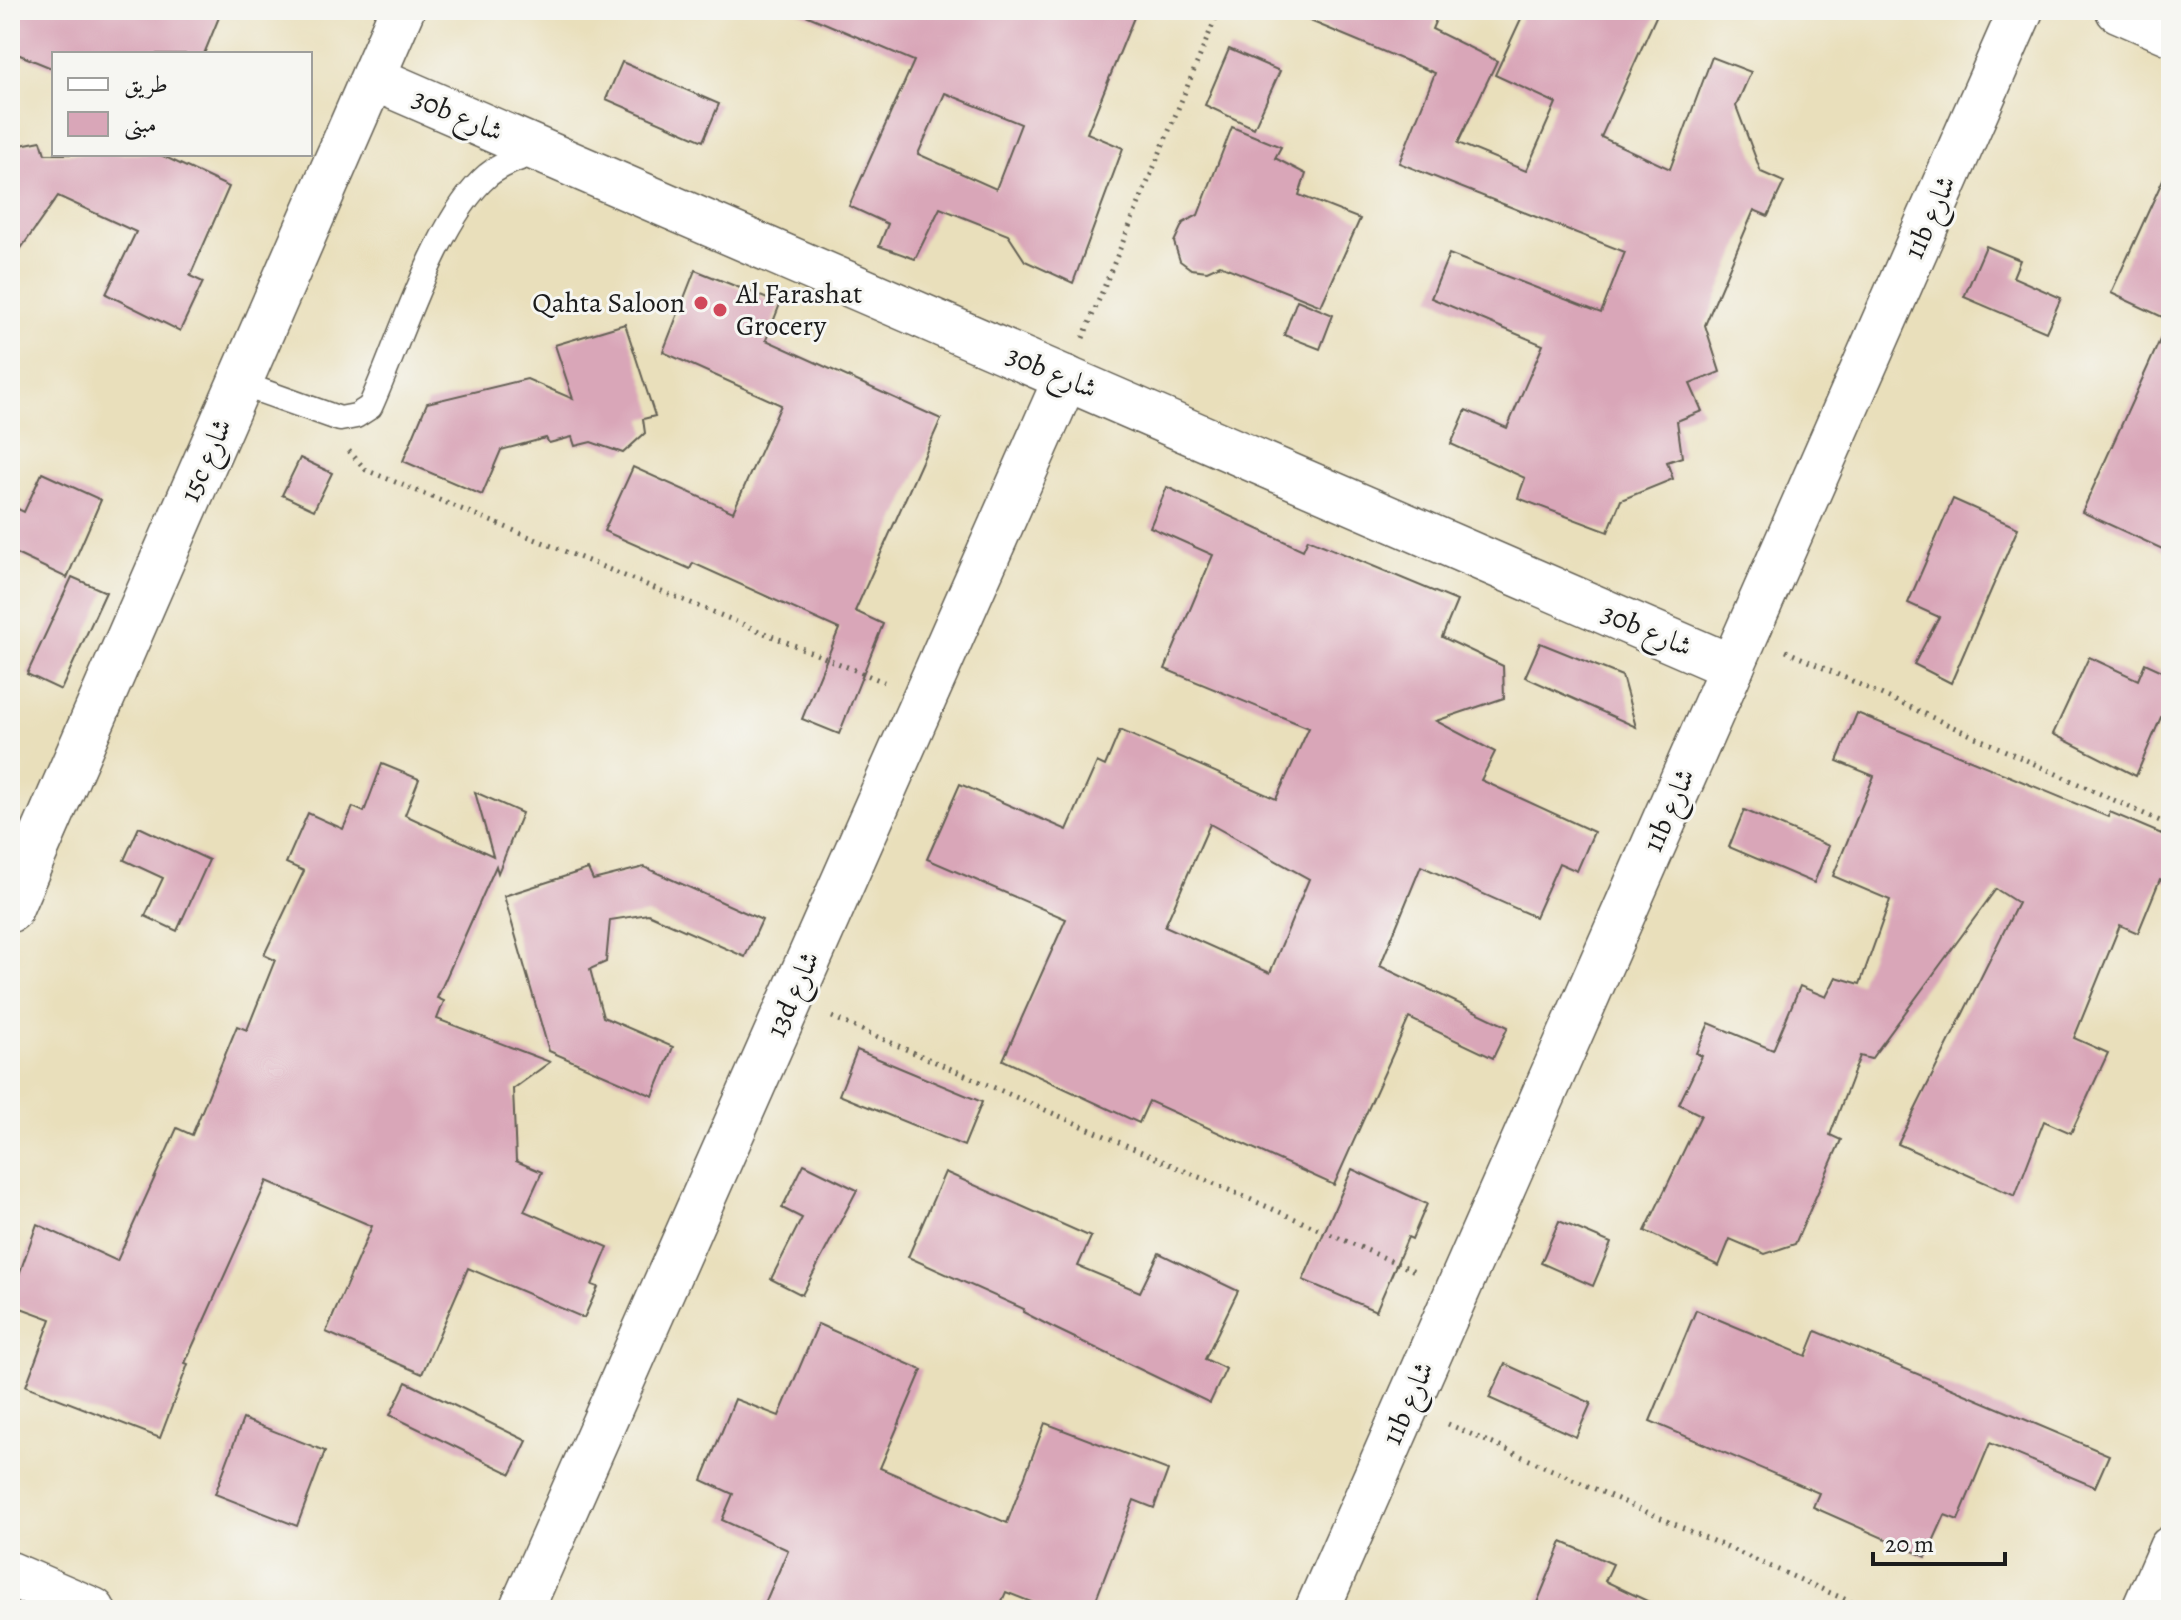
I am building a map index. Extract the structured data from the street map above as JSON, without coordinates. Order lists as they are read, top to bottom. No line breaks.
{"streets":{"street":["30b شارع","11b شارع","15c شارع","13d شارع"]},"crossings":[["30b شارع","11b شارع"],["30b شارع","15c شارع"],["30b شارع","13d شارع"]],"places":["Qahta Saloon","Al Farashat Grocery"],"legend":["طريق","مبنى"],"scale_bar":"20 m"}
